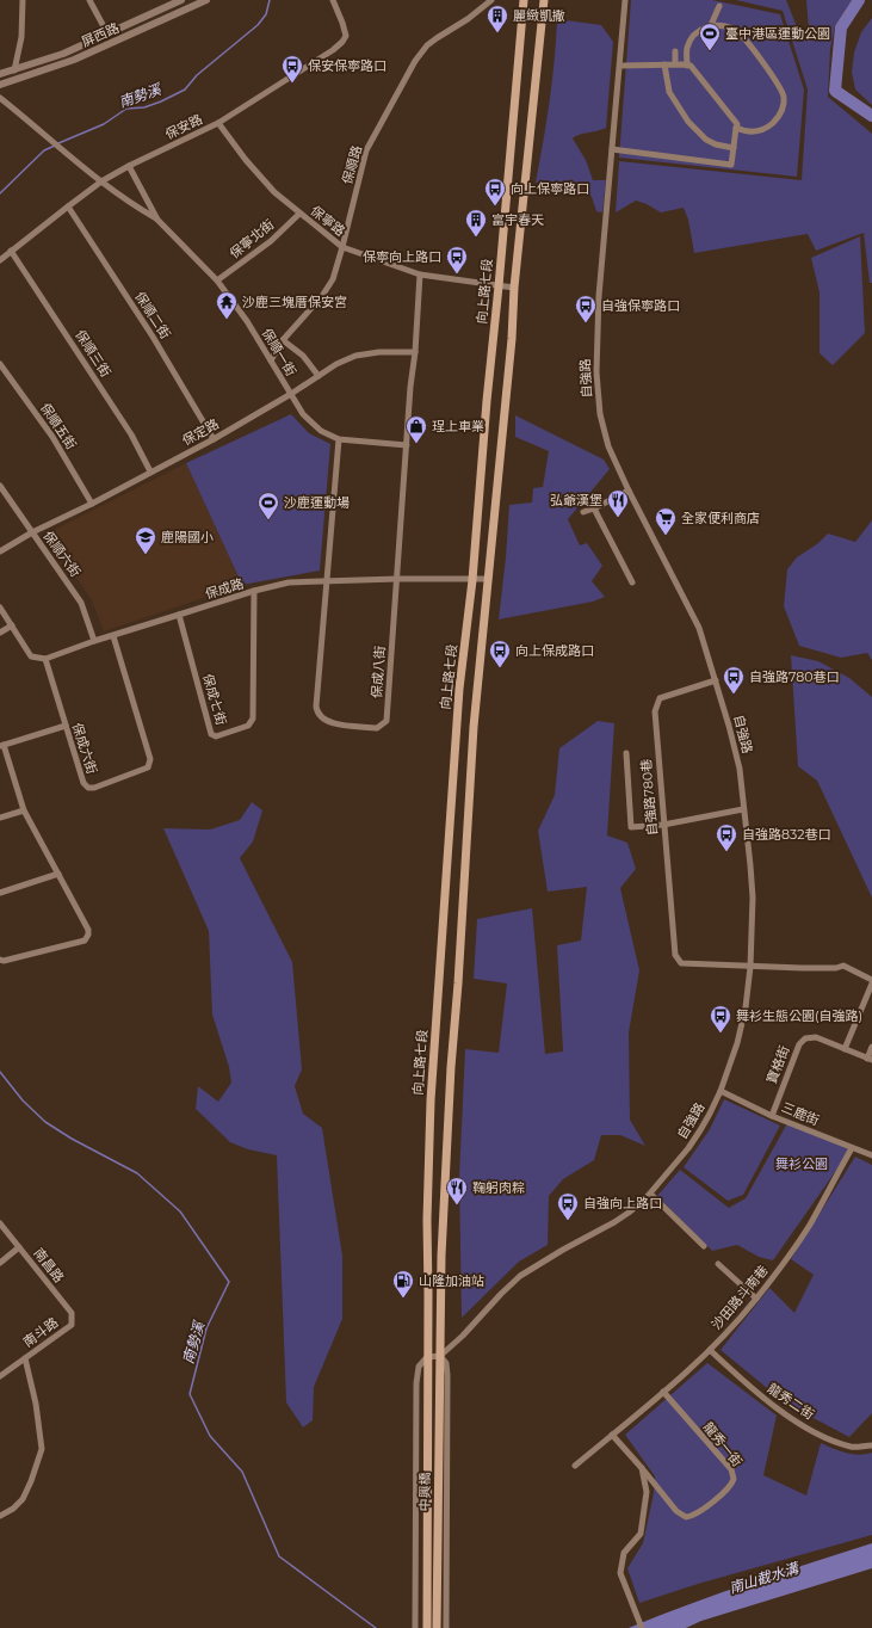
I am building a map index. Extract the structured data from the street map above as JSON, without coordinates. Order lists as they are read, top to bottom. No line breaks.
{"streets":{"main road":["向上路七段","中興橋"],"street":["屏西路","保安路","保順路","保寧路","保寧北街","保順二街","保順一街","保順三街","自強路","保順五街","保定路","保順六街","保成路","保成八街","保成七街","保成六街","自強路780巷","寶格街","三鹿街","南昌路","沙田路斗南巷","南斗路","龍秀二街","龍秀一街"]},"crossings":[["保安路","保寧路"],["保安路","保順二街"],["保安路","保順一街"],["保安路","保順三街"],["保順路","保寧路"],["保順路","保順一街"],["保寧路","保寧北街"],["保寧路","向上路七段"],["保寧路","保成八街"],["保寧北街","保順一街"],["向上路七段","保成路"],["向上路七段","中興橋"],["保順二街","保定路"],["保順一街","保定路"],["保順一街","保成八街"],["保順三街","保定路"],["自強路","自強路780巷"],["自強路","三鹿街"],["自強路","中興橋"],["保順五街","保定路"],["保定路","保順六街"],["保定路","保成八街"],["保順六街","保成路"],["保成路","保成八街"],["保成路","保成七街"],["保成路","保成六街"],["寶格街","三鹿街"],["三鹿街","沙田路斗南巷"],["南昌路","南斗路"],["沙田路斗南巷","龍秀二街"],["沙田路斗南巷","龍秀一街"]],"water":["南勢溪","南山截水溝"],"parks":["舞衫公園"],"places":{"building":["麗緻凱撒","富宇春天"],"sports":["臺中港區運動公園","沙鹿運動場"],"bus stop":["保安保寧路口","向上保寧路口","保寧向上路口","自強保寧路口","向上保成路口","自強路780巷口","自強路832巷口","舞衫生態公園(自強路)","自強向上路口"],"temple":["沙鹿三塊厝保安宮"],"shop":["珵上車業"],"restaurant":["弘爺漢堡","鞠躬肉粽"],"supermarket":["全家便利商店"],"school or university":["鹿陽國小"],"fuel station":["山隆加油站"]}}
